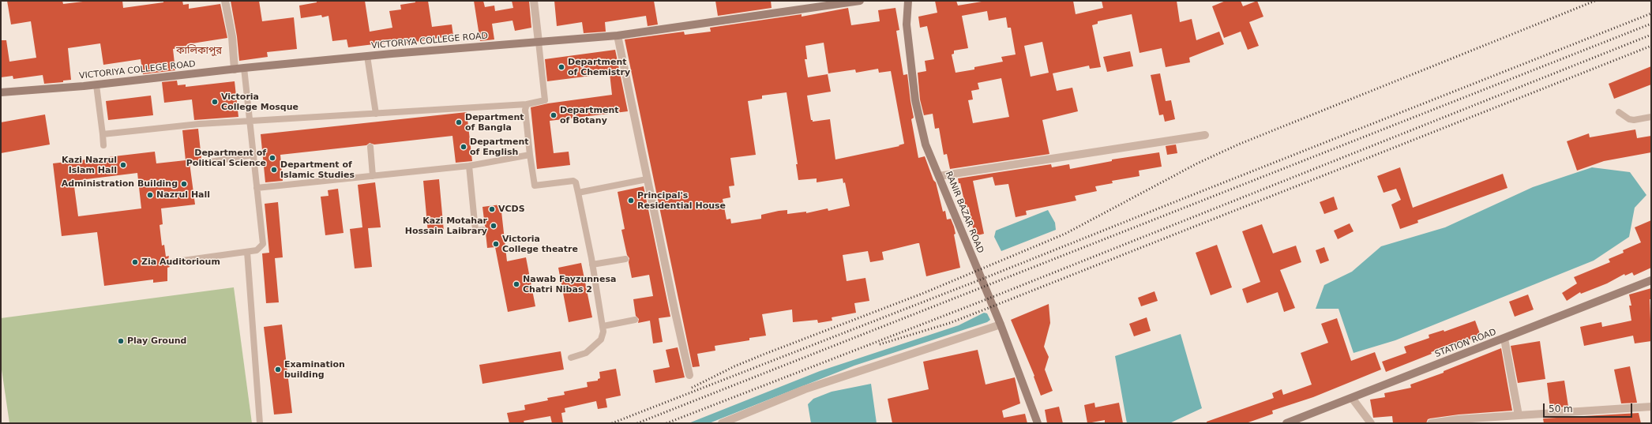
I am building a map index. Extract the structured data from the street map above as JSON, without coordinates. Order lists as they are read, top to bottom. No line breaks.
{"streets":{"street":["VICTORIYA COLLEGE ROAD","RANIR BAZAR ROAD","STATION ROAD"]},"districts":["কালিকাপুর"],"places":["Department of Chemistry","Victoria College Mosque","Department of Botany","Department of Bangla","Department of English","Department of Political Science","Kazi Nazrul Islam Hall","Department of Islamic Studies","Administration Building","Nazrul Hall","Principal's Residential House","VCDS","Kazi Motahar Hossain Laibrary","Victoria College theatre","Zia Auditorioum","Nawab Fayzunnesa Chatri Nibas 2","Play Ground","Examination building"],"scale_bar":"50 m"}
